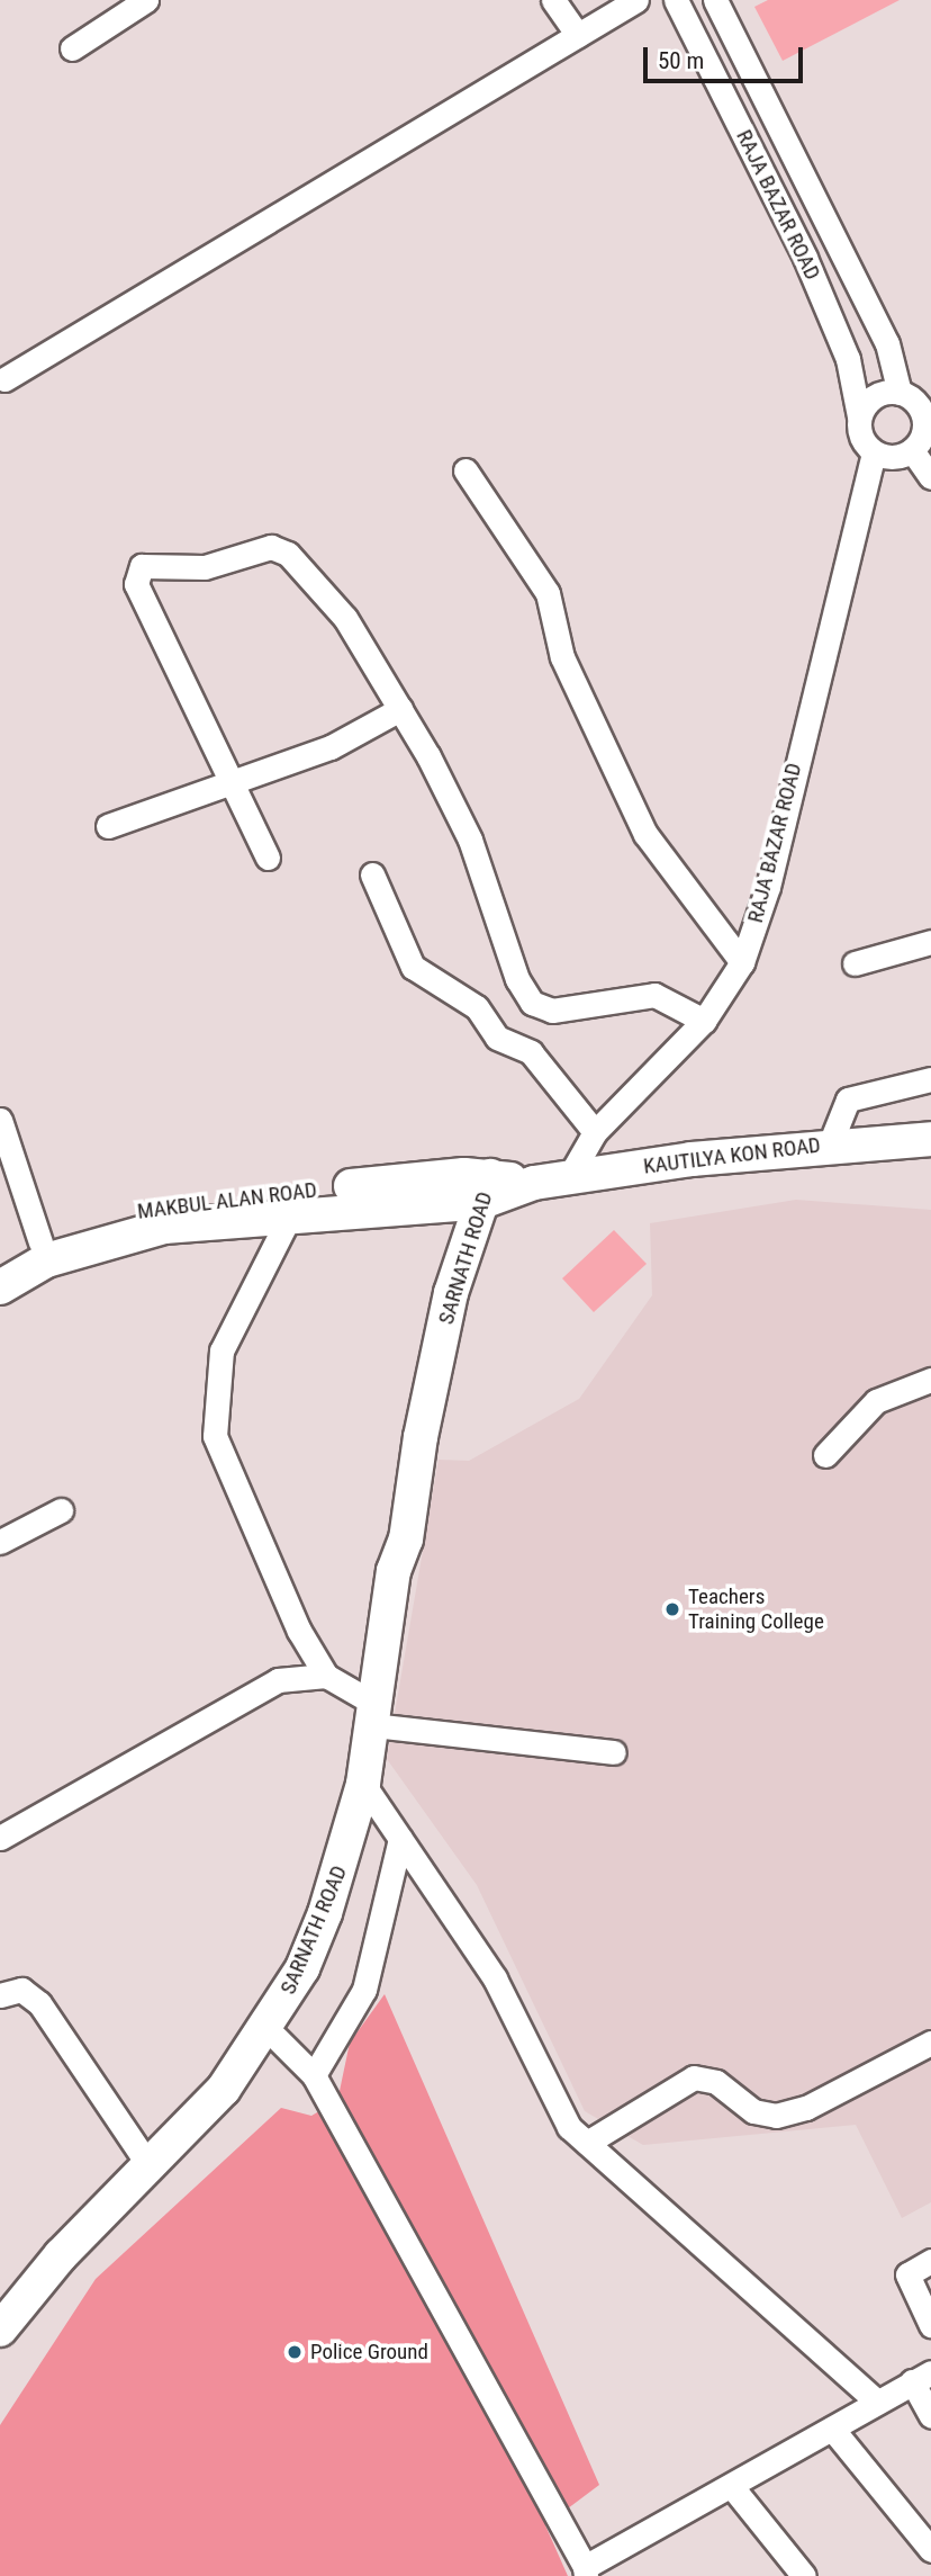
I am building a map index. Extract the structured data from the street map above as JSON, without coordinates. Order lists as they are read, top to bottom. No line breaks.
{"streets":{"highway":["KAUTILYA KON ROAD","MAKBUL ALAN ROAD","SARNATH ROAD"],"street":["RAJA BAZAR ROAD"]},"crossings":[["RAJA BAZAR ROAD","KAUTILYA KON ROAD"],["KAUTILYA KON ROAD","MAKBUL ALAN ROAD"],["KAUTILYA KON ROAD","SARNATH ROAD"],["MAKBUL ALAN ROAD","SARNATH ROAD"]],"places":["Teachers Training College","Police Ground"],"scale_bar":"50 m"}
